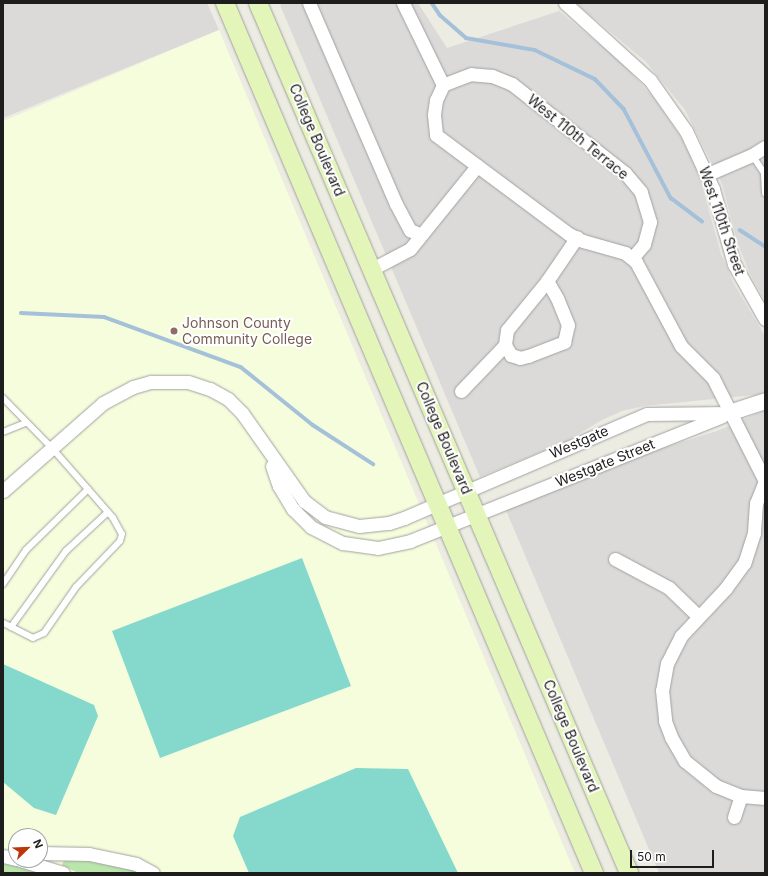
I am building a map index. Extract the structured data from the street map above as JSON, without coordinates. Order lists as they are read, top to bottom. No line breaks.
{"streets":{"main road":["College Boulevard"],"street":["West 110th Terrace","West 110th Street","Westgate","Westgate Street"]},"crossings":[["College Boulevard","Westgate"],["College Boulevard","Westgate Street"],["Westgate","Westgate Street"]],"places":["Johnson County Community College"],"scale_bar":"50 m","north":"top right"}
